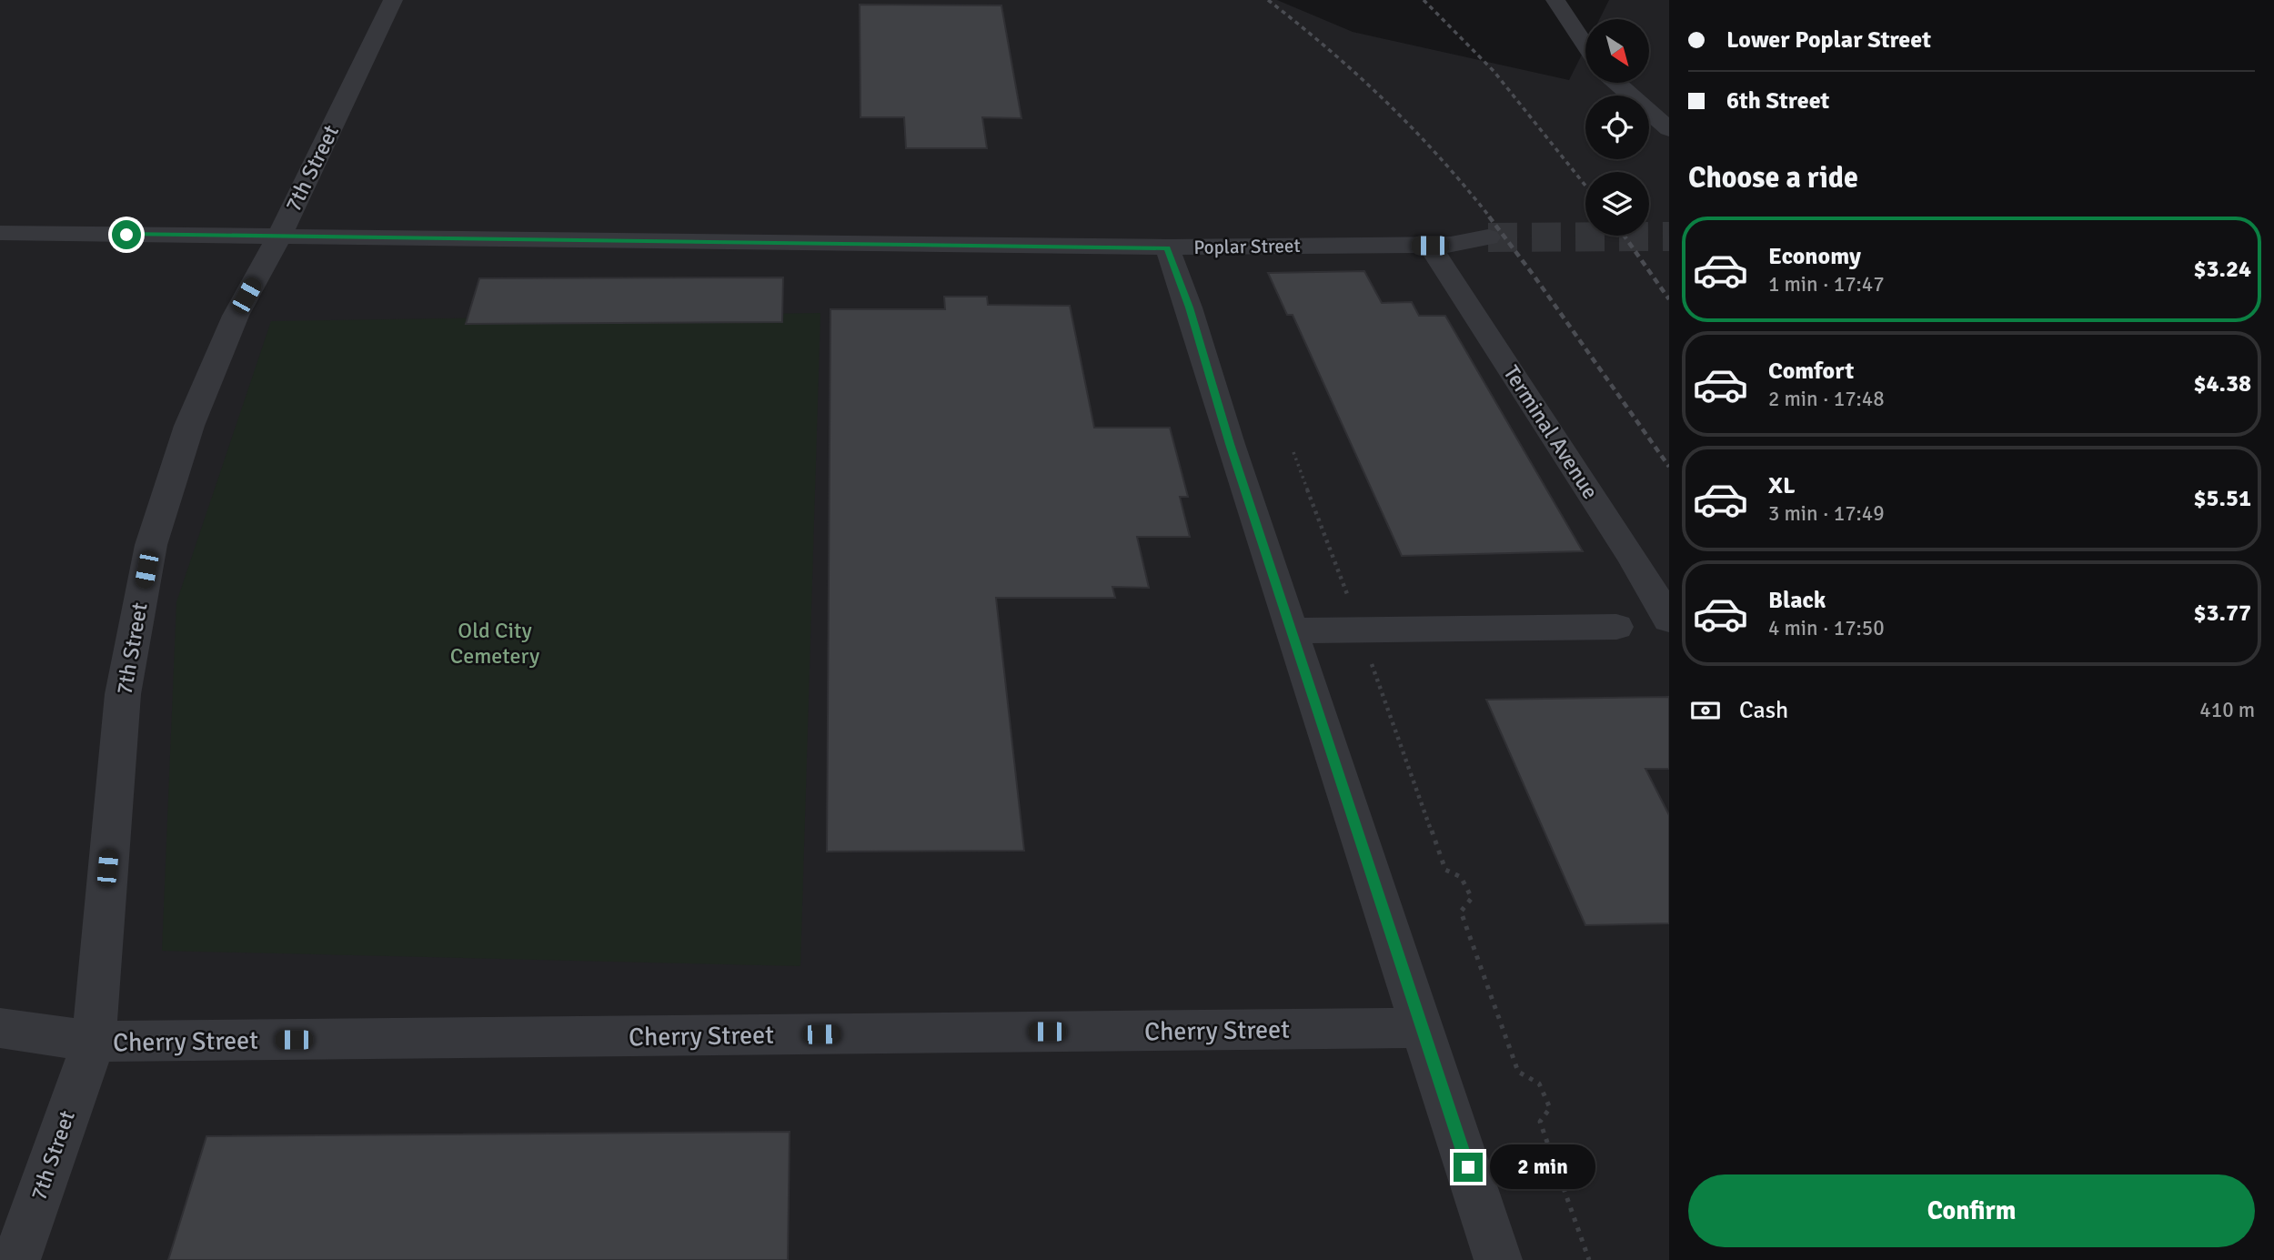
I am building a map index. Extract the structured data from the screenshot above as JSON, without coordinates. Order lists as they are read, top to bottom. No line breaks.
{"streets":{"street":["7th Street","Poplar Street","Terminal Avenue","Cherry Street"]},"crossings":[["7th Street","Poplar Street"],["7th Street","Cherry Street"],["Poplar Street","Terminal Avenue"]],"parks":["Old City Cemetery"],"north":"bottom right","page":{"banner":["Lower Poplar Street","6th Street"],"heading":"Choose a ride","list":[{"name":"Economy","note":"1 min · 17:47","value":"$3.24"},{"name":"Comfort","note":"2 min · 17:48","value":"$4.38"},{"name":"XL","note":"3 min · 17:49","value":"$5.51"},{"name":"Black","note":"4 min · 17:50","value":"$3.77"}],"pay":["Cash","410 m"],"bubble":"2 min","buttons":"Confirm"}}
